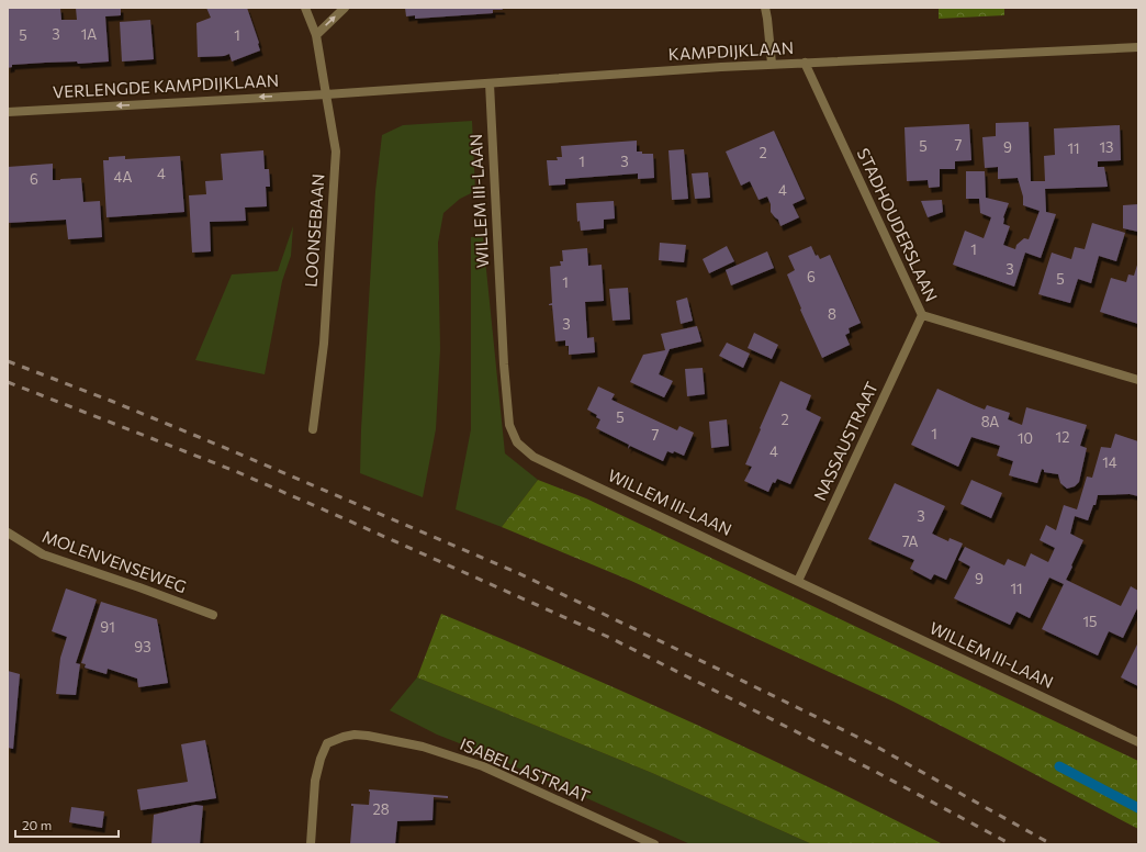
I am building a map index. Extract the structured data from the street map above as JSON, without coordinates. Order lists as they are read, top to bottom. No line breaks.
{"streets":{"street":["KAMPDIJKLAAN","VERLENGDE KAMPDIJKLAAN","WILLEM III-LAAN","STADHOUDERSLAAN","LOONSEBAAN","NASSAUSTRAAT","MOLENVENSEWEG","ISABELLASTRAAT"]},"crossings":[["KAMPDIJKLAAN","VERLENGDE KAMPDIJKLAAN"],["KAMPDIJKLAAN","WILLEM III-LAAN"],["KAMPDIJKLAAN","STADHOUDERSLAAN"],["KAMPDIJKLAAN","LOONSEBAAN"],["VERLENGDE KAMPDIJKLAAN","LOONSEBAAN"],["WILLEM III-LAAN","NASSAUSTRAAT"],["STADHOUDERSLAAN","NASSAUSTRAAT"]],"one_way":["VERLENGDE KAMPDIJKLAAN"],"house_numbers":["3","1A","5","1","7","5","9","13","11","2","1","3","4","4A","6","4","1","3","6","5","1","8","3","5","2","8A","1","7","12","10","4","14","3","7A","9","11","15","91","93","28"],"scale_bar":"20 m"}
